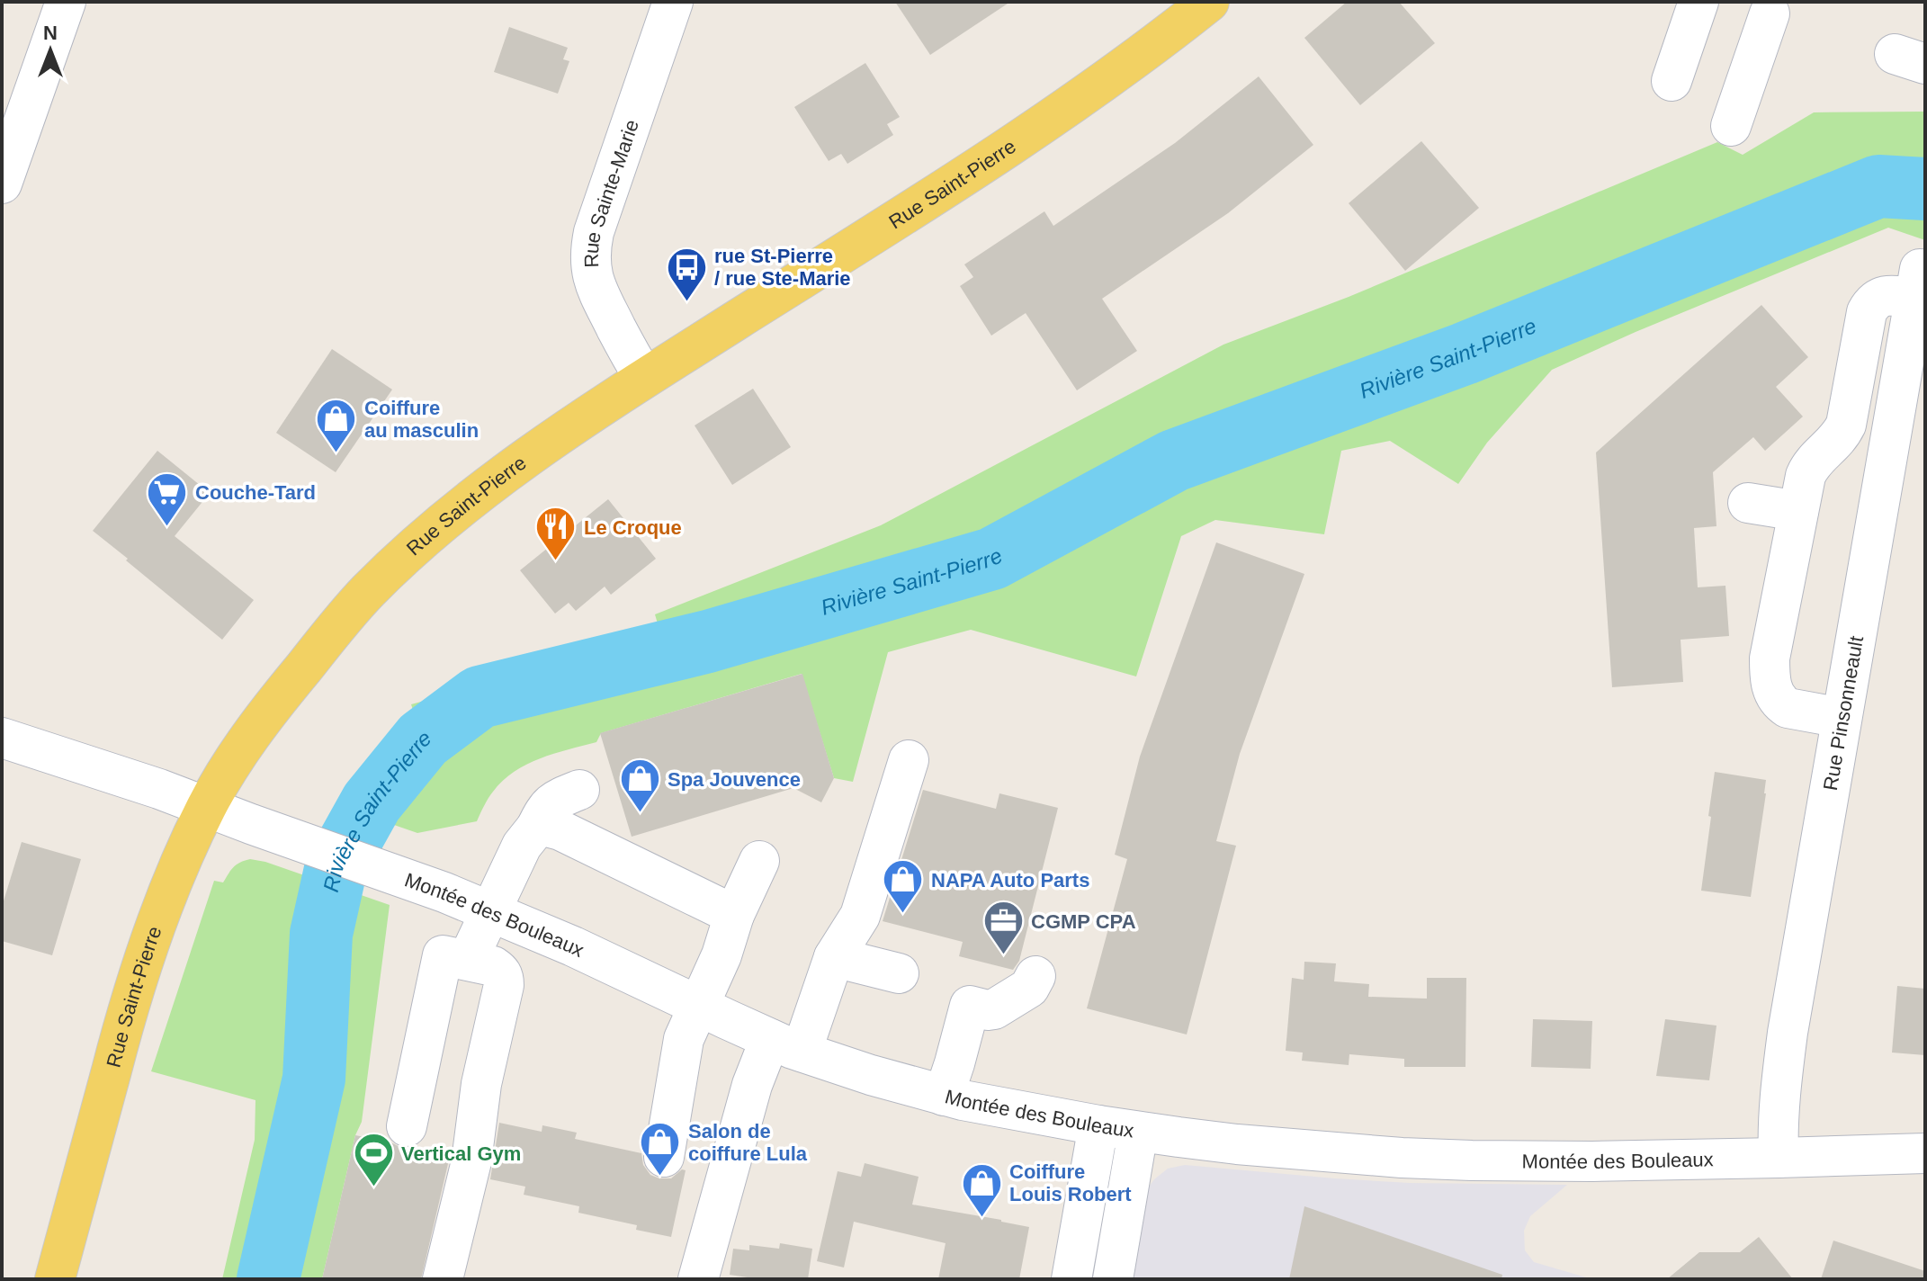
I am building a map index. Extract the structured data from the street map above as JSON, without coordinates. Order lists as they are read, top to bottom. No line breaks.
{"streets":{"main road":["Rue Saint-Pierre"],"street":["Rue Sainte-Marie","Rue Pinsonneault","Montée des Bouleaux"]},"crossings":[["Rue Saint-Pierre","Rue Sainte-Marie"],["Rue Saint-Pierre","Montée des Bouleaux"],["Rue Pinsonneault","Montée des Bouleaux"]],"water":["Rivière Saint-Pierre"],"places":{"bus stop":["rue St-Pierre / rue Ste-Marie"],"shop":["Coiffure au masculin","Spa Jouvence","NAPA Auto Parts","Salon de coiffure Lula","Coiffure Louis Robert"],"supermarket":["Couche-Tard"],"restaurant":["Le Croque"],"office":["CGMP CPA"],"sports":["Vertical Gym"]},"north":"top"}
